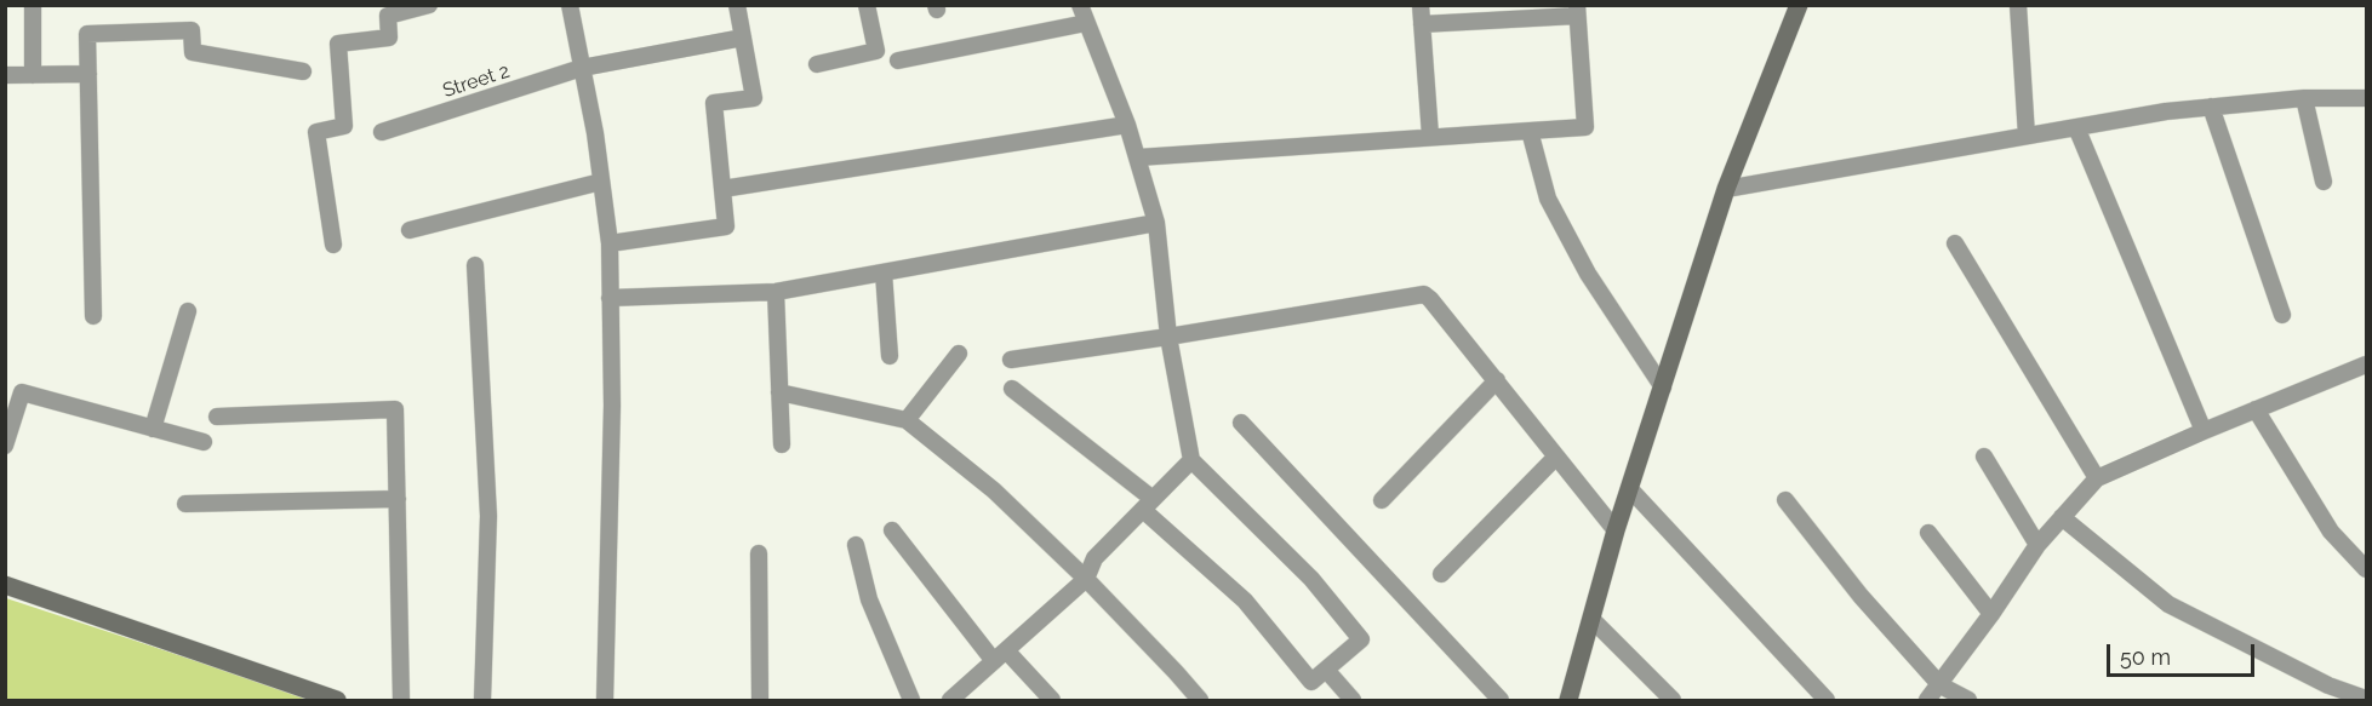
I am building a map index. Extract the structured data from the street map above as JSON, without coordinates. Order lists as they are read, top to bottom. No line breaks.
{"streets":{"street":["Street 2"]},"scale_bar":"50 m"}
